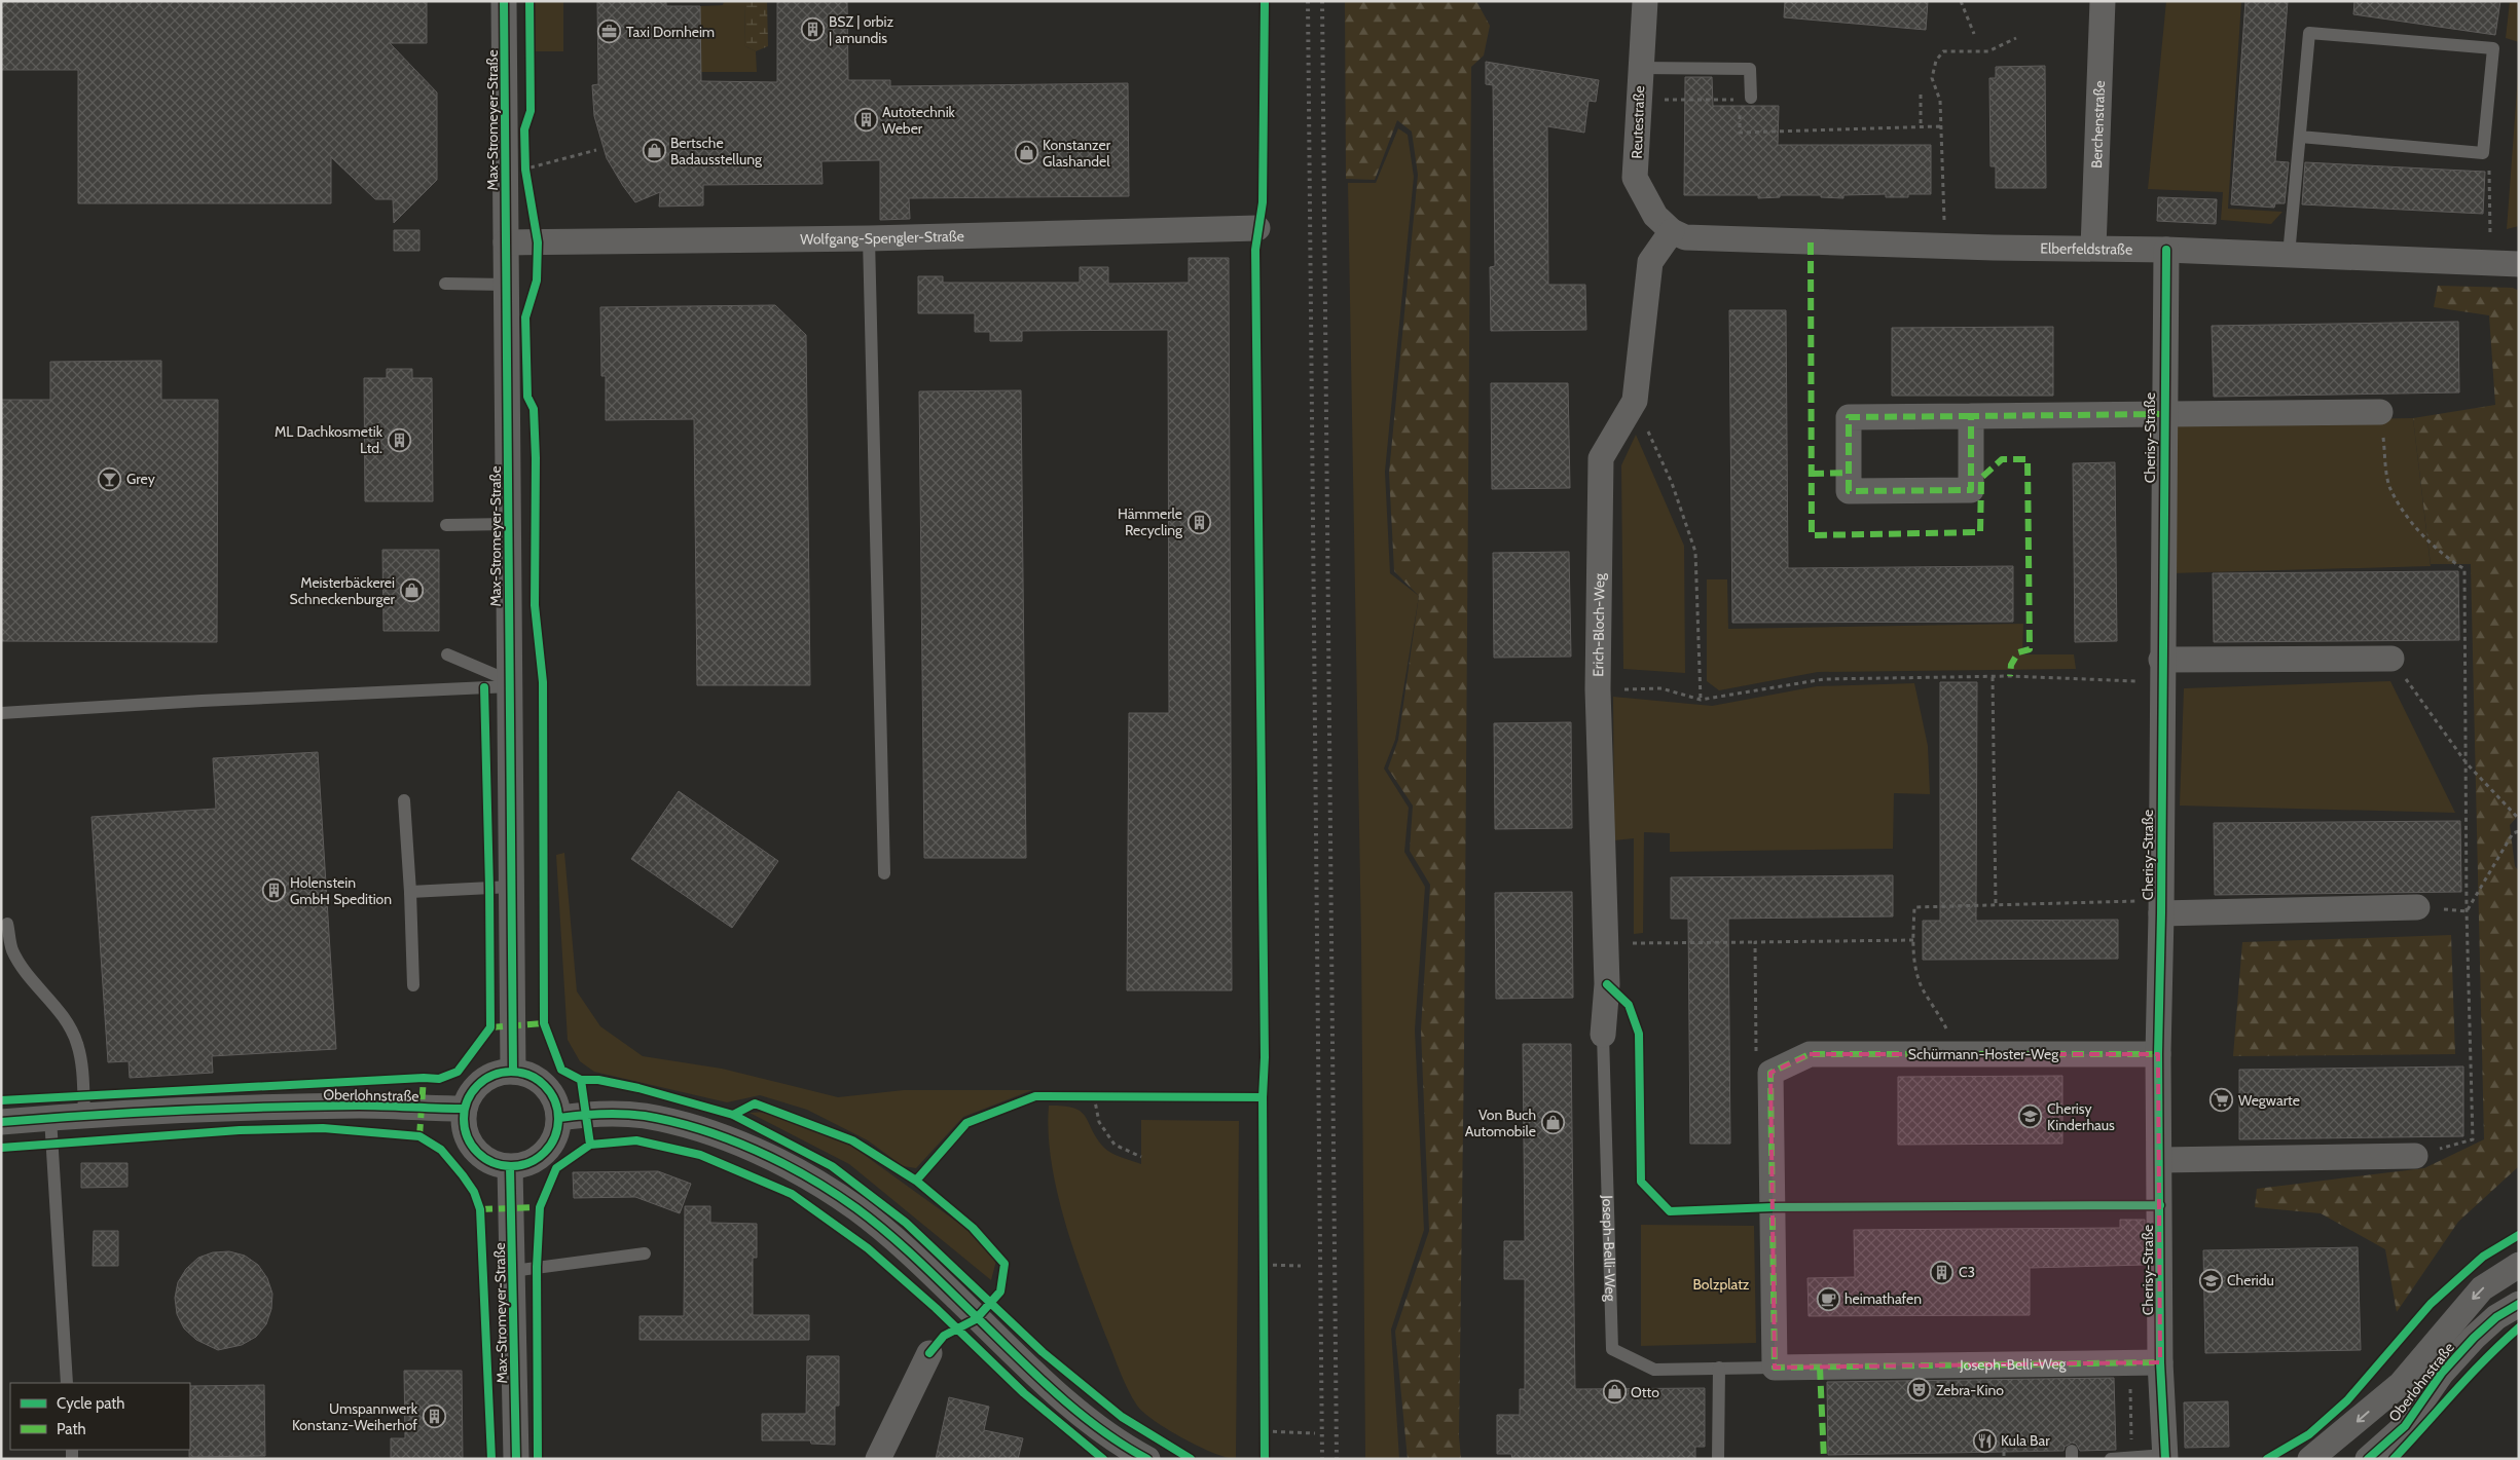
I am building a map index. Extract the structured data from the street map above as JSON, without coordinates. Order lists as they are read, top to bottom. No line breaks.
{"streets":{"street":["Max-Stromeyer-Straße","Reutestraße","Berchenstraße","Wolfgang-Spengler-Straße","Elberfeldstraße","Cherisy-Straße","Erich-Bloch-Weg","Schürmann-Hoster-Weg","Oberlohnstraße","Joseph-Belli-Weg"]},"crossings":[["Max-Stromeyer-Straße","Wolfgang-Spengler-Straße"],["Max-Stromeyer-Straße","Oberlohnstraße"],["Reutestraße","Elberfeldstraße"],["Reutestraße","Erich-Bloch-Weg"],["Berchenstraße","Elberfeldstraße"],["Elberfeldstraße","Cherisy-Straße"],["Elberfeldstraße","Erich-Bloch-Weg"],["Cherisy-Straße","Schürmann-Hoster-Weg"],["Cherisy-Straße","Joseph-Belli-Weg"],["Erich-Bloch-Weg","Joseph-Belli-Weg"]],"parks":["Bolzplatz"],"places":{"building":["BSZ | orbiz | amundis","Autotechnik Weber","ML Dachkosmetik Ltd.","Hämmerle Recycling","Holenstein GmbH Spedition","C3","Umspannwerk Konstanz-Weiherhof"],"office":["Taxi Dornheim"],"shop":["Bertsche Badausstellung","Konstanzer Glashandel","Meisterbäckerei Schneckenburger","Von Buch Automobile","Otto"],"bar":["Grey"],"supermarket":["Wegwarte"],"school or university":["Cherisy Kinderhaus","Cheridu"],"cafe":["heimathafen"],"theatre":["Zebra-Kino"],"restaurant":["Kula Bar"]},"legend":["Cycle path","Path"]}
